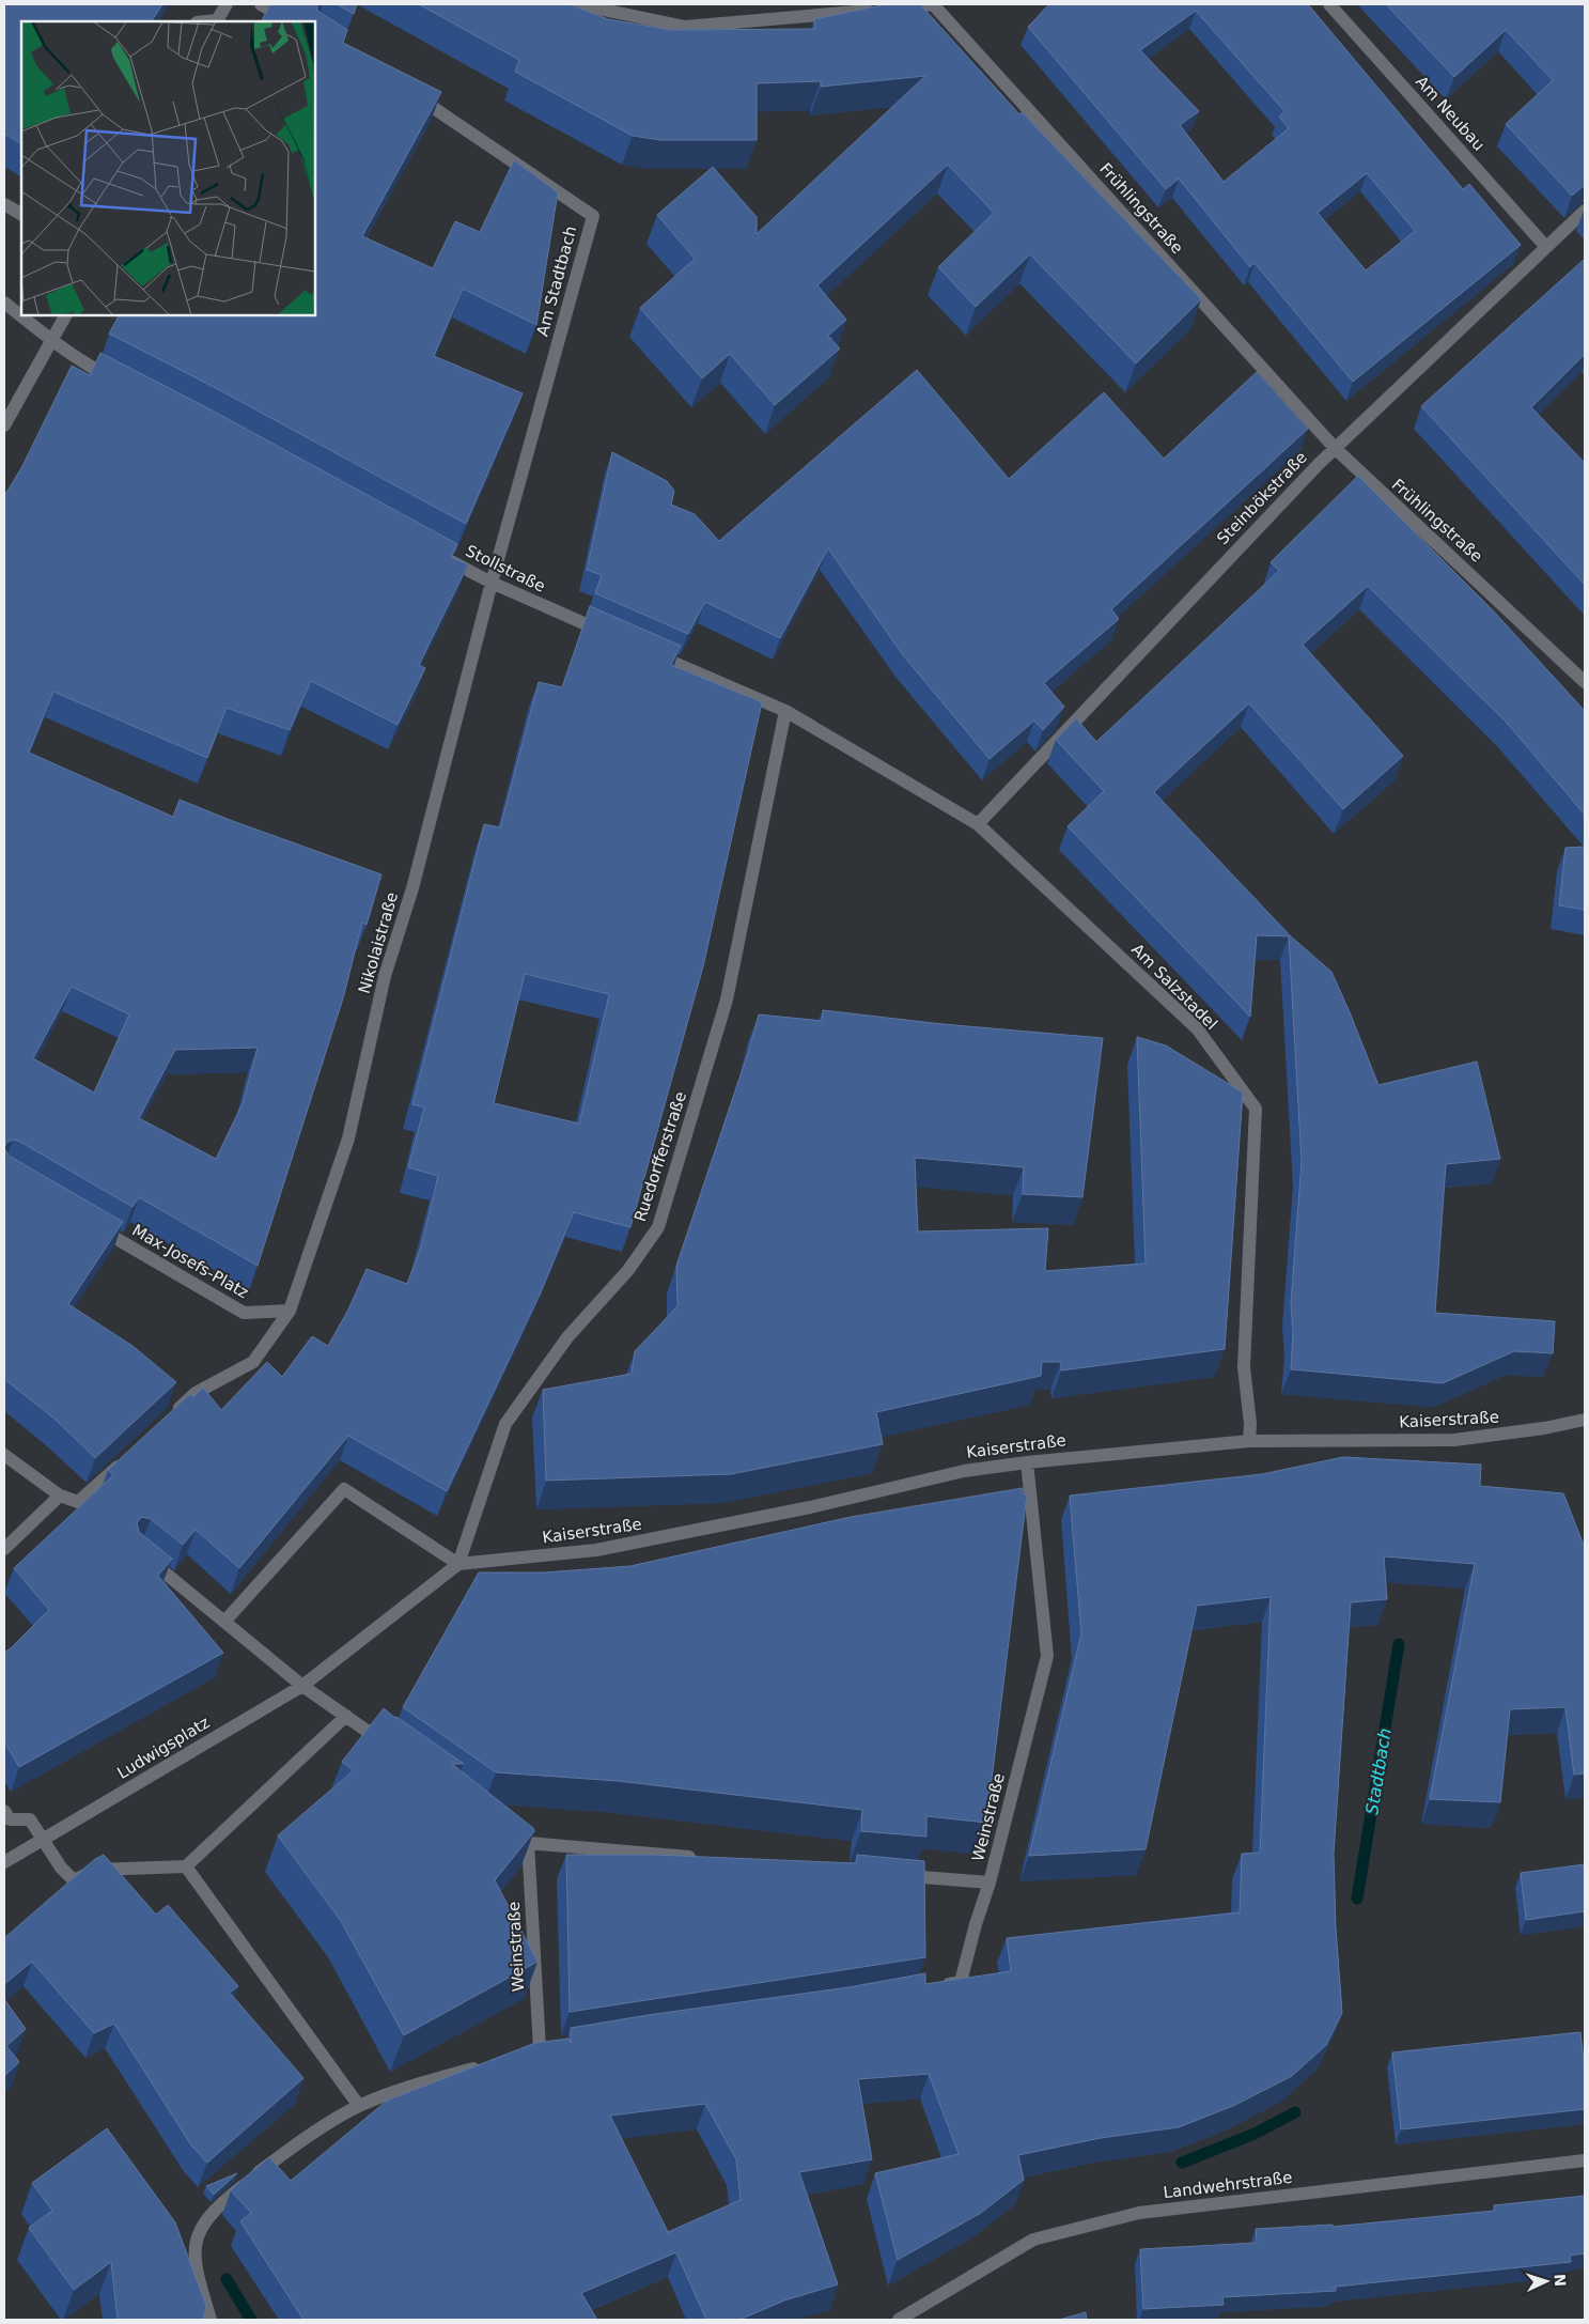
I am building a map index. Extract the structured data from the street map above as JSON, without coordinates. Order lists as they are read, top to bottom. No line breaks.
{"streets":{"street":["Am Neubau","Frühlingstraße","Am Stadtbach","Steinbökstraße","Stollstraße","Nikolaistraße","Am Salzstadel","Ruedorfferstraße","Max-Josefs-Platz","Kaiserstraße","Ludwigsplatz","Weinstraße","Landwehrstraße"]},"crossings":[["Am Neubau","Steinbökstraße"],["Frühlingstraße","Steinbökstraße"],["Am Stadtbach","Stollstraße"],["Am Stadtbach","Nikolaistraße"],["Steinbökstraße","Am Salzstadel"],["Stollstraße","Nikolaistraße"],["Nikolaistraße","Max-Josefs-Platz"],["Am Salzstadel","Ruedorfferstraße"],["Am Salzstadel","Kaiserstraße"],["Ruedorfferstraße","Kaiserstraße"],["Ruedorfferstraße","Ludwigsplatz"],["Kaiserstraße","Ludwigsplatz"],["Kaiserstraße","Weinstraße"]],"water":["Stadtbach"],"north":"right"}
